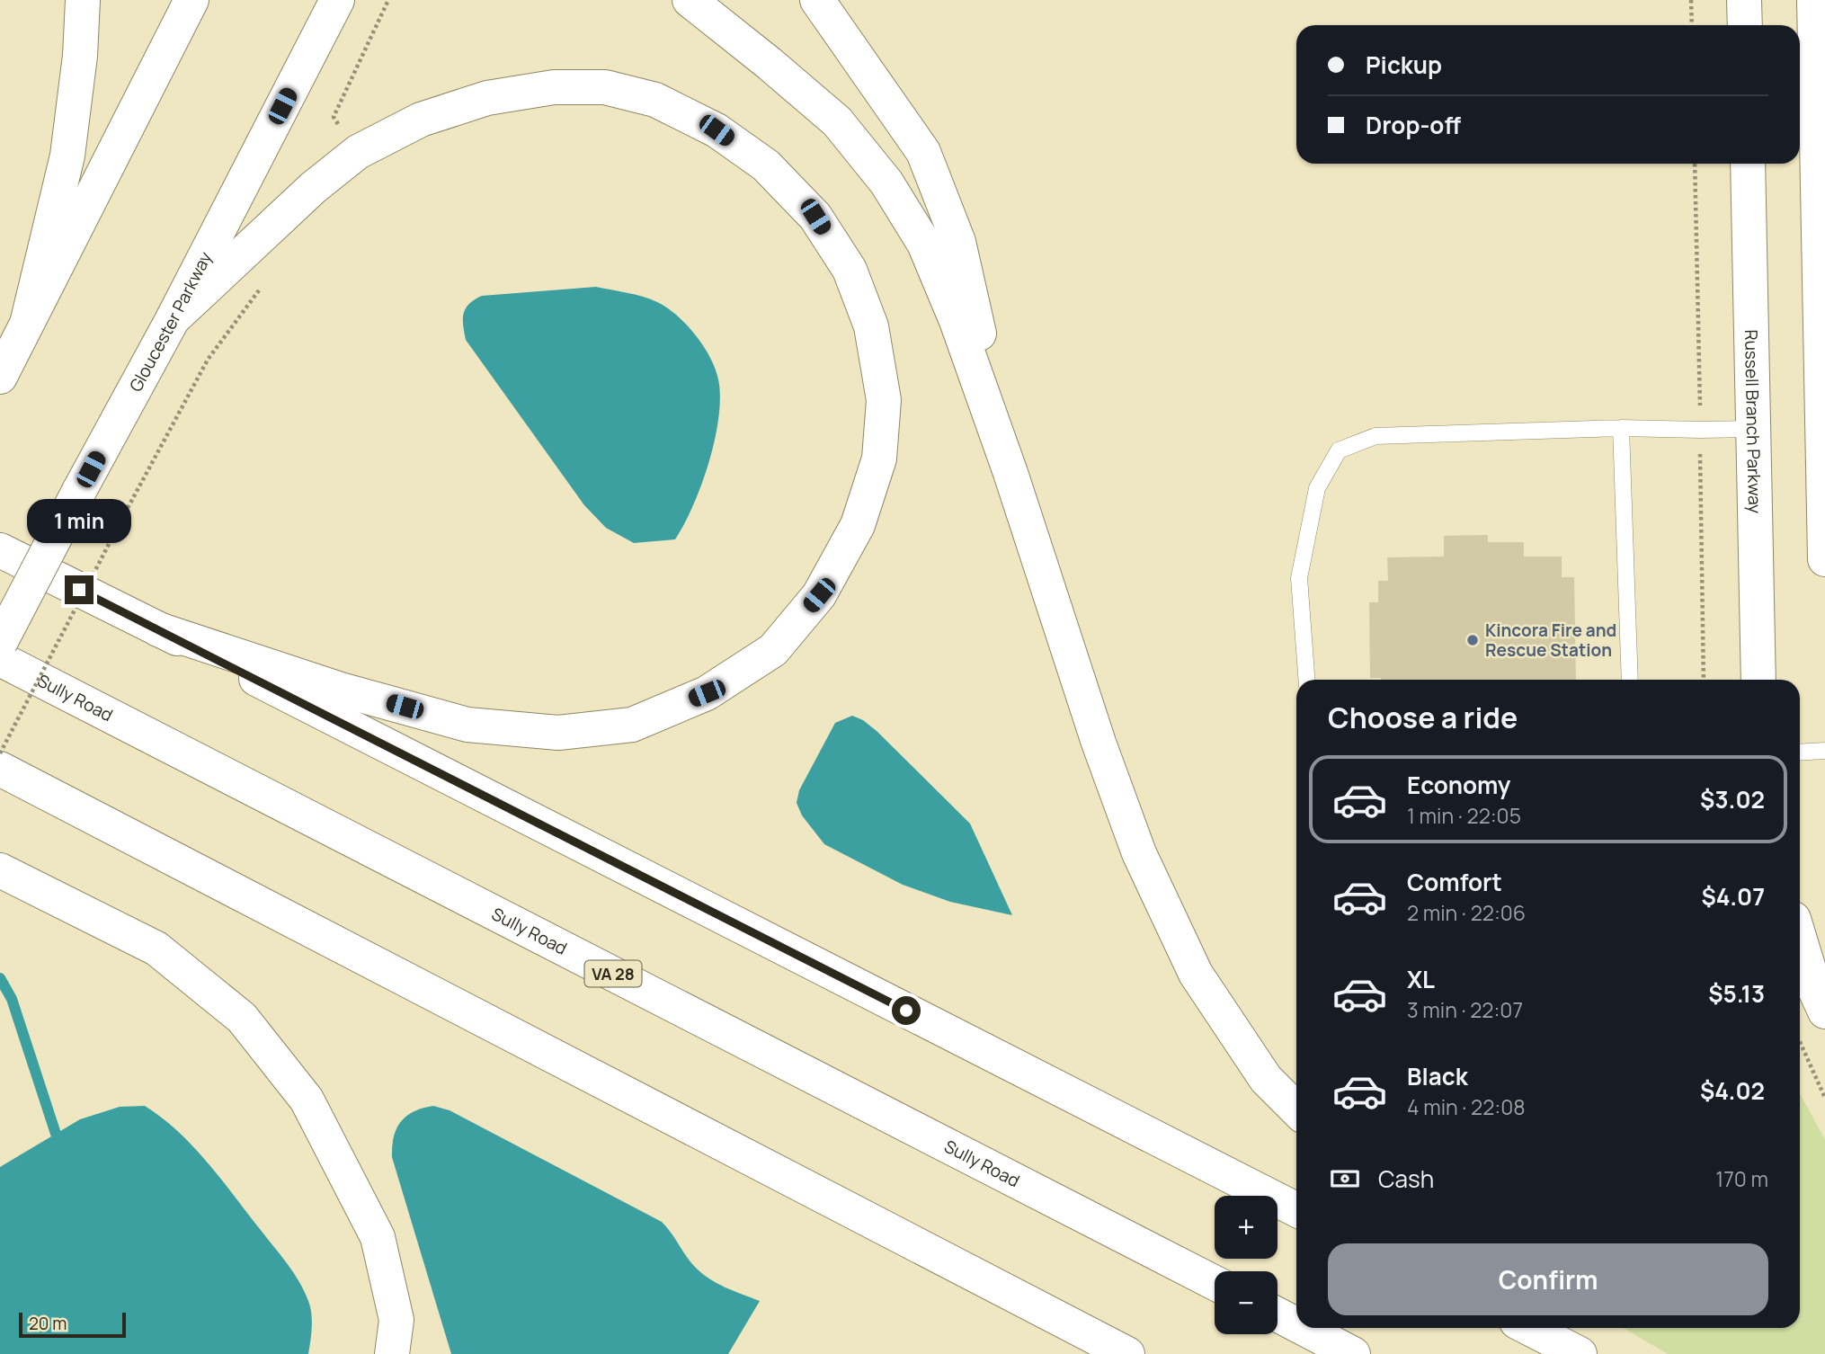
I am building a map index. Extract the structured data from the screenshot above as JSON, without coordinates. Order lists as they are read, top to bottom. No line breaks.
{"streets":{"main road":["Gloucester Parkway","Russell Branch Parkway","Sully Road","VA 28"]},"places":["Kincora Fire and Rescue Station"],"scale_bar":"20 m","page":{"banner":["Pickup","Drop-off"],"bubble":"1 min","heading":"Choose a ride","list":[{"name":"Economy","note":"1 min · 22:05","value":"$3.02"},{"name":"Comfort","note":"2 min · 22:06","value":"$4.07"},{"name":"XL","note":"3 min · 22:07","value":"$5.13"},{"name":"Black","note":"4 min · 22:08","value":"$4.02"}],"pay":["Cash","170 m"],"map_buttons":["+","−"],"buttons":"Confirm","scale":"20 m"}}
